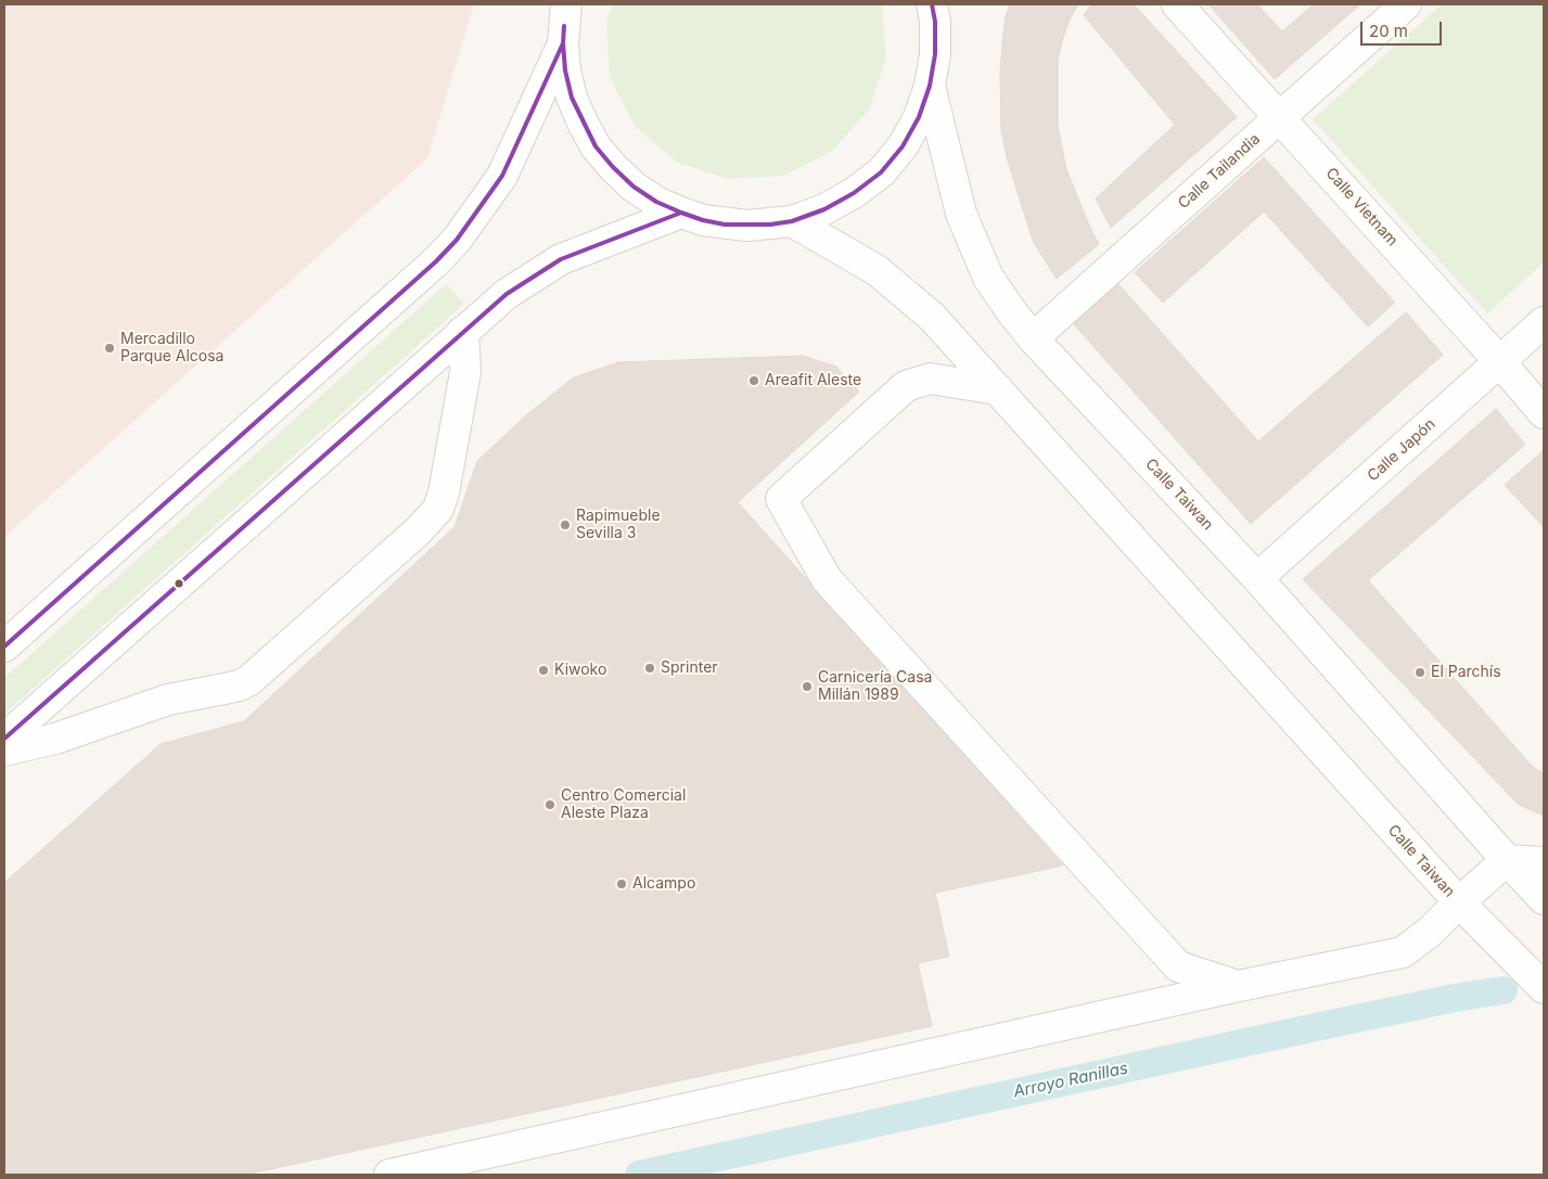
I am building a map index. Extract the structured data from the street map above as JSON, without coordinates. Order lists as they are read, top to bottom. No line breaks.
{"streets":{"street":["Calle Tailandia","Calle Vietnam","Calle Japón","Calle Taiwan"]},"crossings":[["Calle Tailandia","Calle Vietnam"],["Calle Tailandia","Calle Taiwan"],["Calle Vietnam","Calle Japón"],["Calle Japón","Calle Taiwan"]],"water":["Arroyo Ranillas"],"places":["Mercadillo Parque Alcosa","Areafit Aleste","Rapimueble Sevilla 3","Sprinter","Kiwoko","El Parchís","Carnicería Casa Millán 1989","Centro Comercial Aleste Plaza","Alcampo"],"scale_bar":"20 m"}
